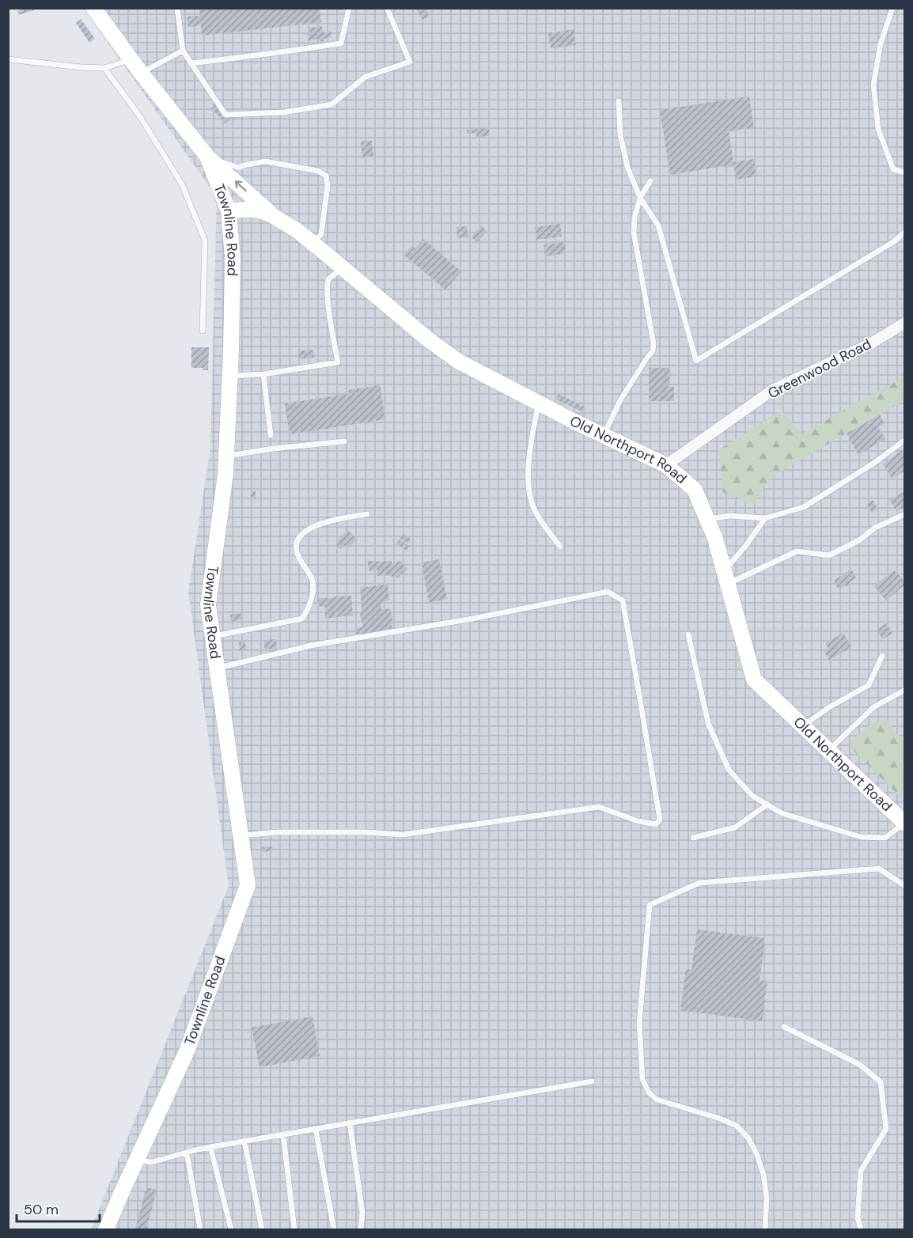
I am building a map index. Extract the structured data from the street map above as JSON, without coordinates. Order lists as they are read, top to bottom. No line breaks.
{"streets":{"main road":["Townline Road","Old Northport Road"],"street":["Greenwood Road"]},"crossings":[["Townline Road","Old Northport Road"],["Greenwood Road","Old Northport Road"]],"scale_bar":"50 m"}
